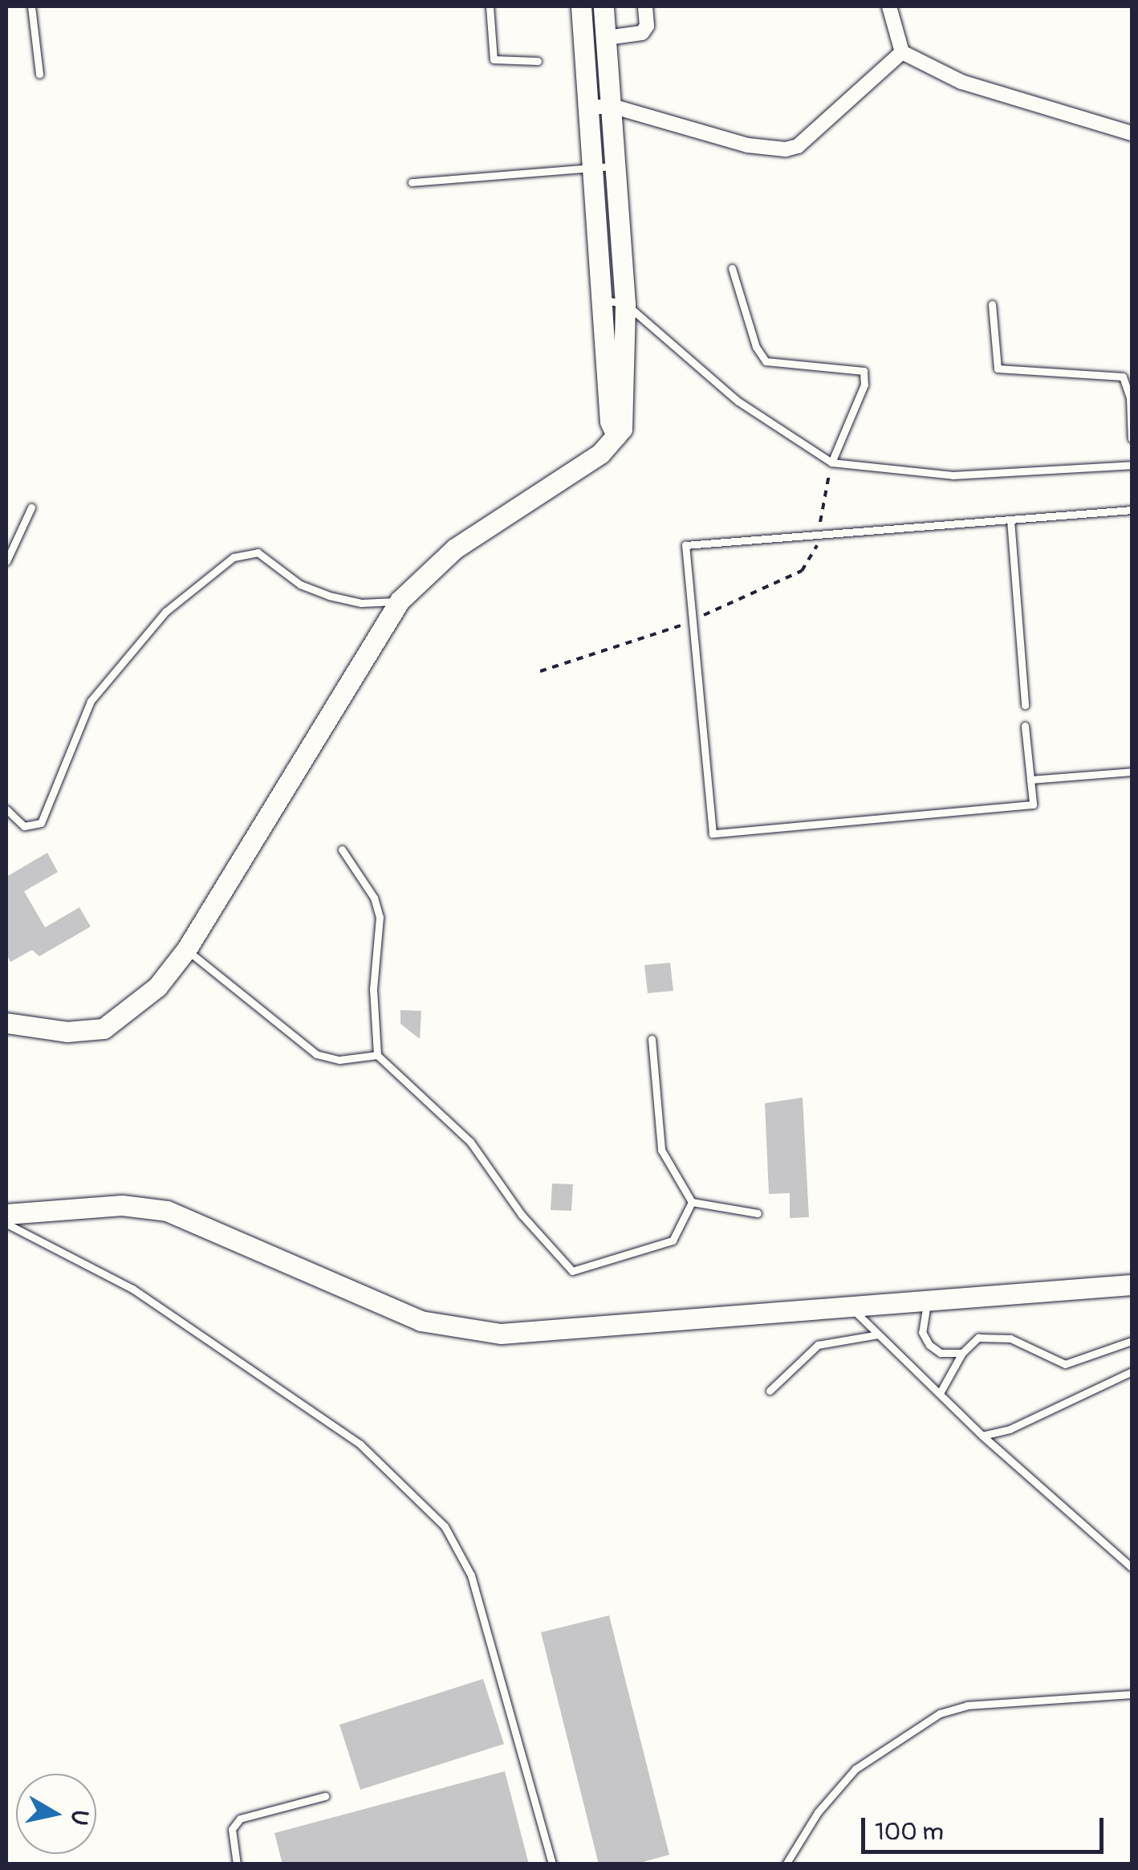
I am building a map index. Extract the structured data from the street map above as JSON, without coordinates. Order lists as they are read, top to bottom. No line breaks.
{"scale_bar":"100 m","north":"right"}
